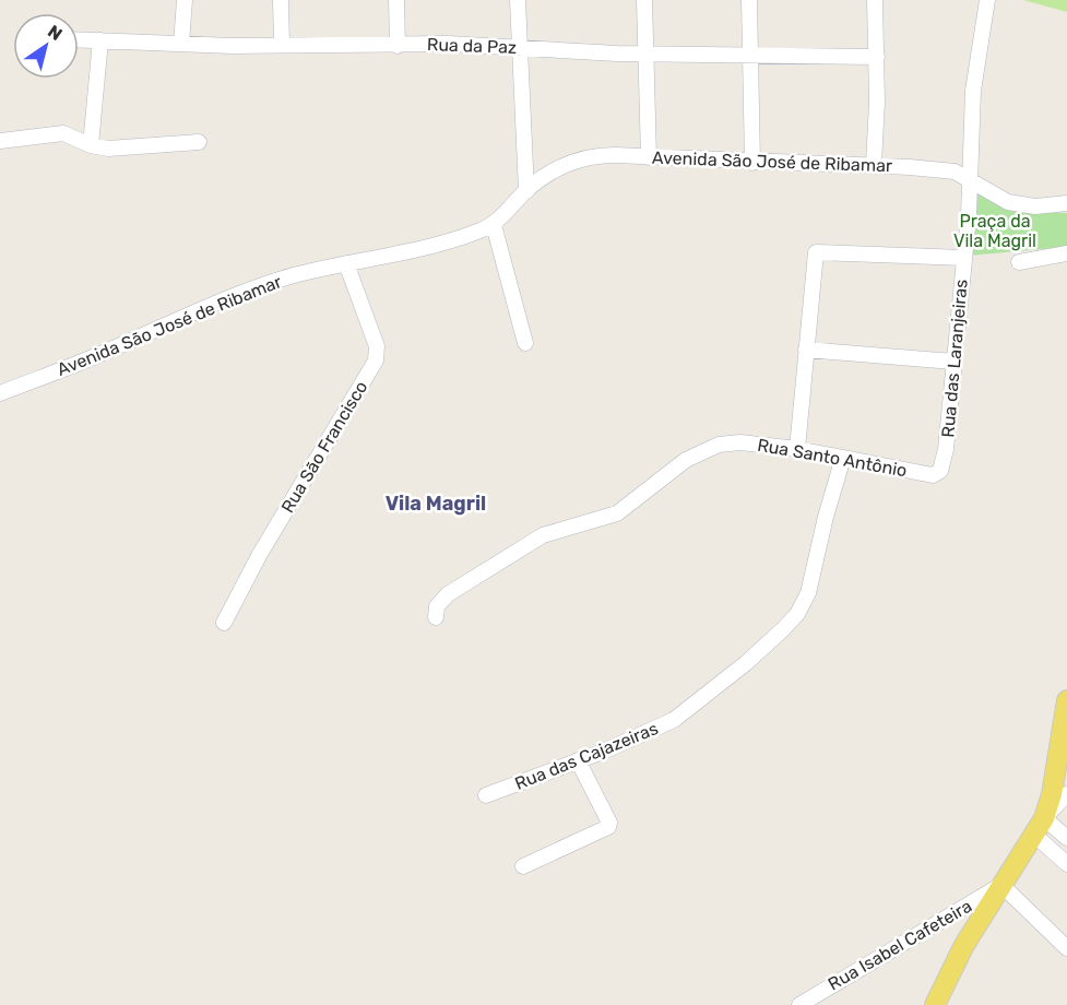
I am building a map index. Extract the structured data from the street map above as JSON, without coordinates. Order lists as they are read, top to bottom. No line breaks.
{"streets":{"street":["Rua da Paz","Avenida São José de Ribamar","Rua das Laranjeiras","Rua São Francisco","Rua Santo Antônio","Rua das Cajazeiras","Rua Isabel Cafeteira"]},"crossings":[["Avenida São José de Ribamar","Rua das Laranjeiras"],["Avenida São José de Ribamar","Rua São Francisco"],["Rua das Laranjeiras","Rua Santo Antônio"],["Rua Santo Antônio","Rua das Cajazeiras"]],"districts":["Vila Magril"],"parks":["Praça da Vila Magril"],"north":"top right"}
